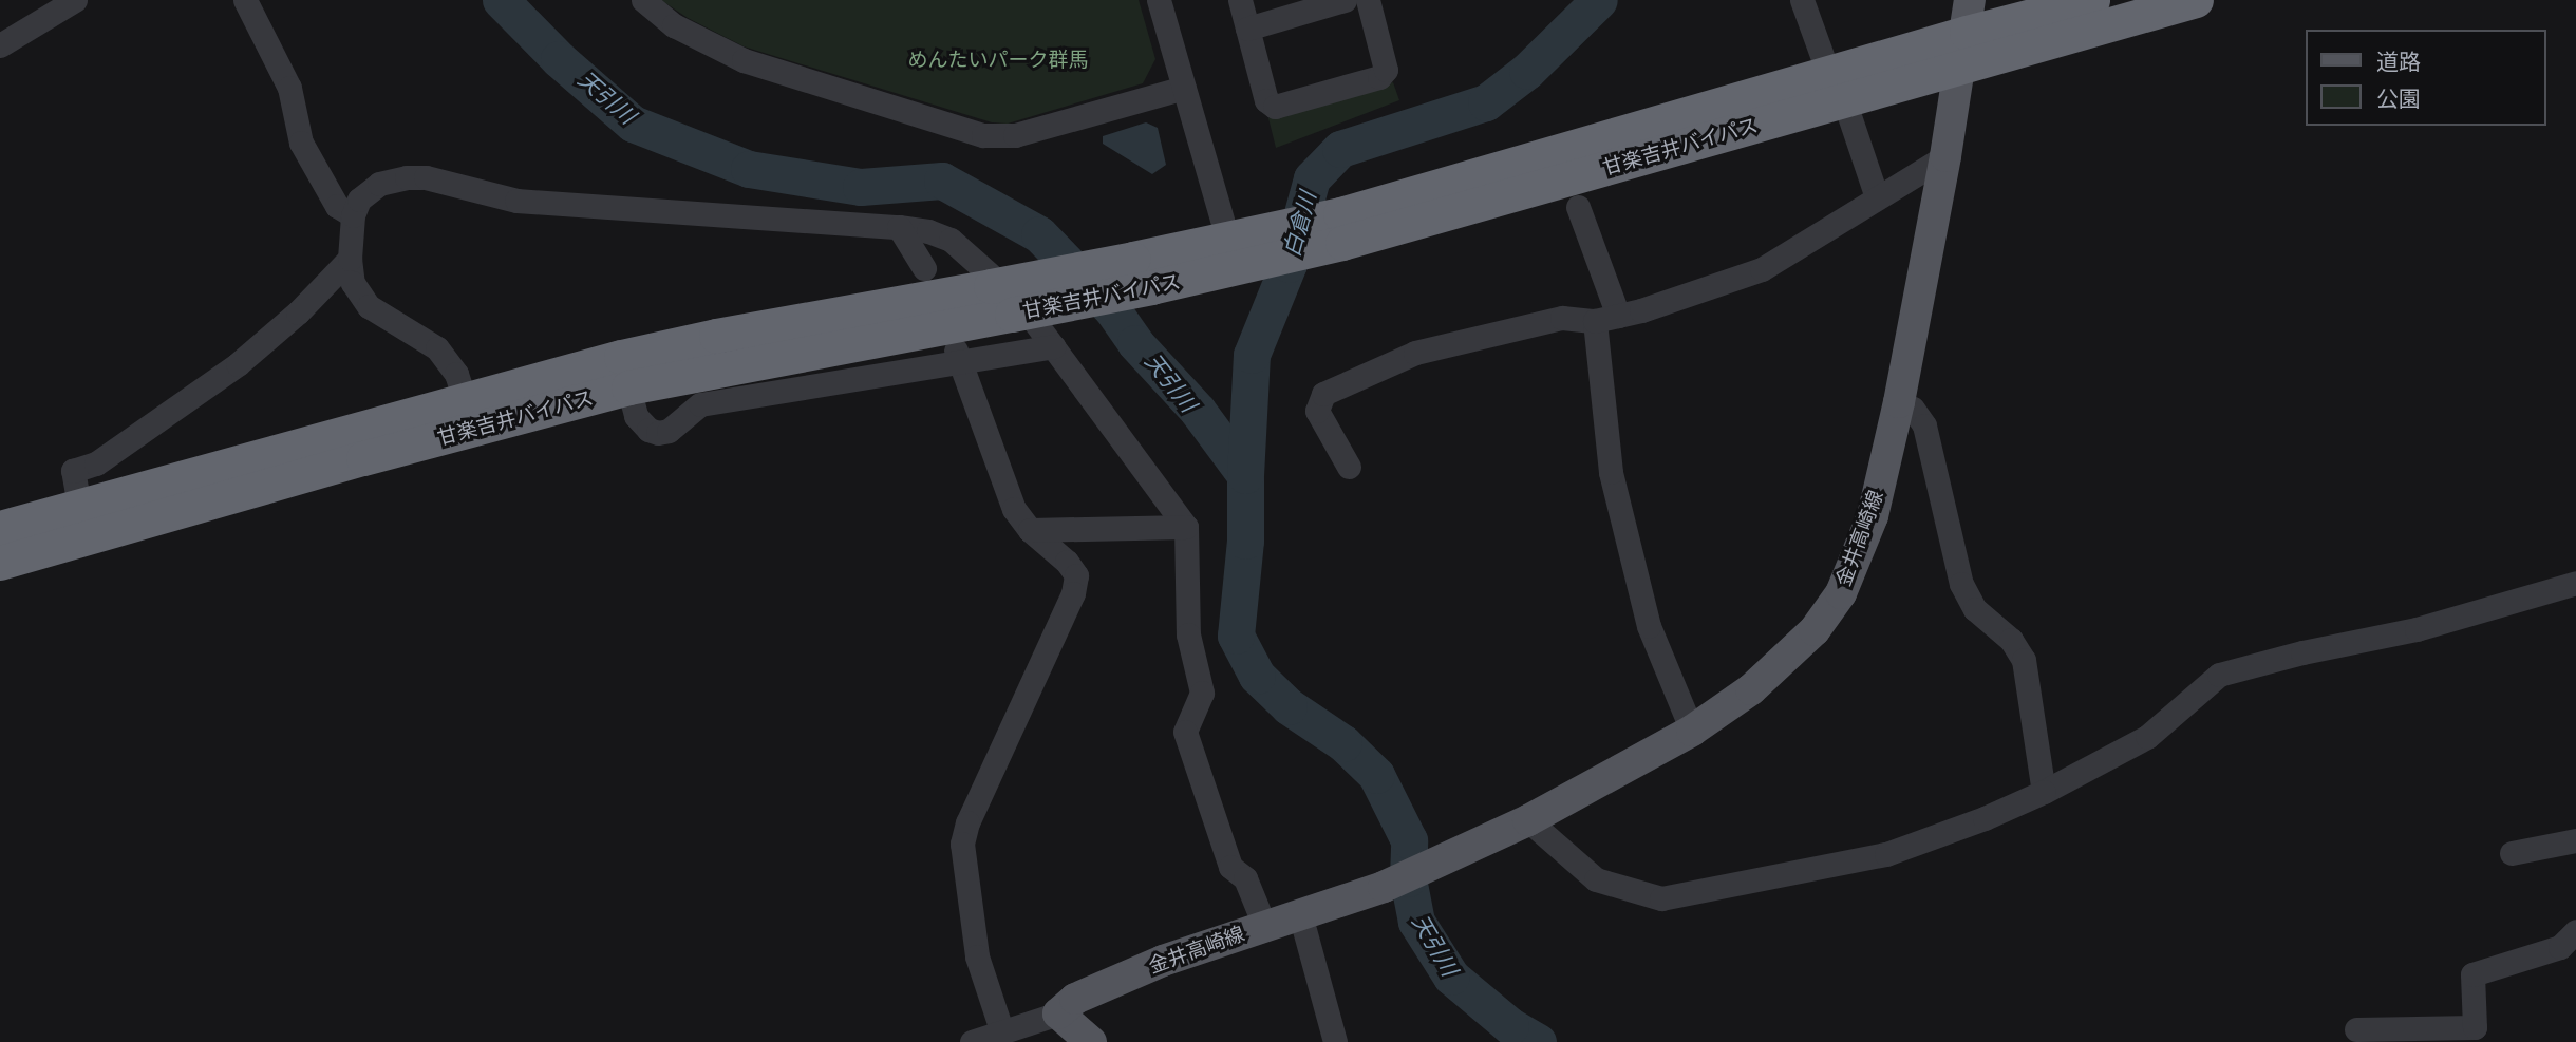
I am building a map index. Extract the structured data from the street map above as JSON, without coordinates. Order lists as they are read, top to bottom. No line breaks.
{"streets":{"highway":["甘楽吉井バイパス"],"main road":["金井高崎線"]},"crossings":[["甘楽吉井バイパス","金井高崎線"]],"water":["天引川","白倉川"],"parks":["めんたいパーク群馬"],"legend":["道路","公園"]}
